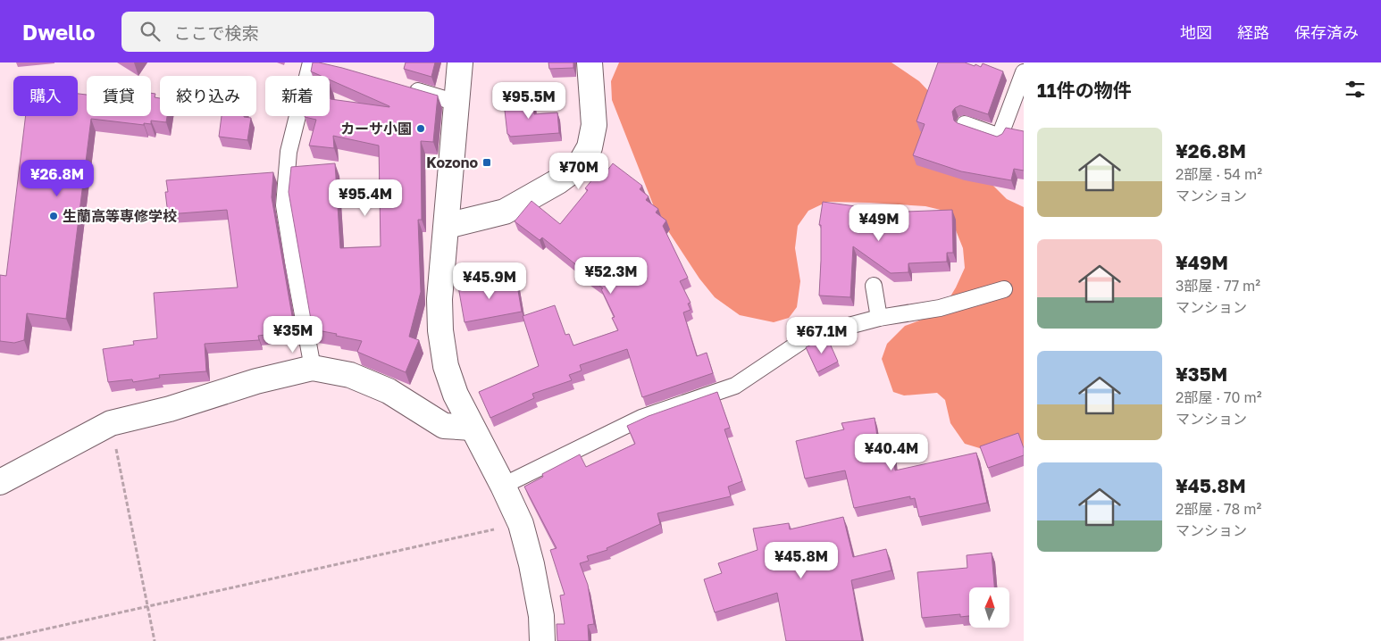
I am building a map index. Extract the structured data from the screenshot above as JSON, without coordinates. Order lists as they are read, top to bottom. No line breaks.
{"places":{"other":["カーサ小園","生蘭高等専修学校"],"transit":["Kozono"]},"north":"top","page":{"header":"Dwello","search":"ここで検索","nav":["地図","経路","保存済み"],"heading":"11件の物件","chip":["購入","賃貸","絞り込み","新着"],"price":["¥95.5M","¥70M","¥26.8M","¥95.4M","¥49M","¥52.3M","¥45.9M","¥35M","¥67.1M","¥40.4M","¥45.8M"],"list":[{"name":"¥26.8M","note":"2部屋 · 54 m² · マンション"},{"name":"¥49M","note":"3部屋 · 77 m² · マンション"},{"name":"¥35M","note":"2部屋 · 70 m² · マンション"},{"name":"¥45.8M","note":"2部屋 · 78 m² · マンション"}]}}
